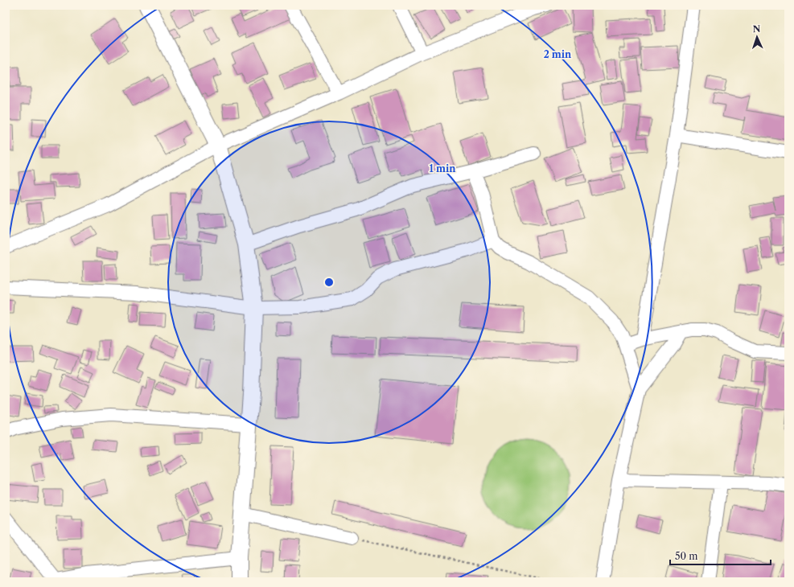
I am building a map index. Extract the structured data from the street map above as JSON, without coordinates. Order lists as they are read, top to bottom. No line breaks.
{"scale_bar":"50 m","north":"top","rings":["2 min","1 min"]}
